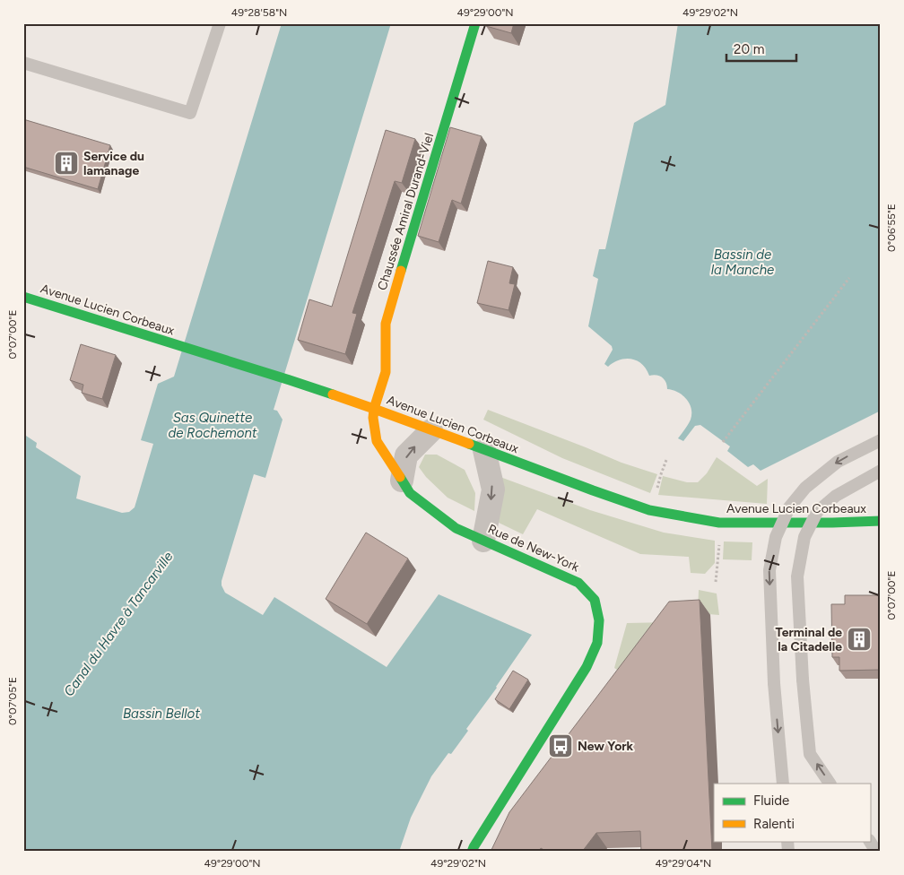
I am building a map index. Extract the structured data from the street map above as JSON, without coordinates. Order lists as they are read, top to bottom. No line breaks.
{"streets":{"street":["Chaussée Amiral Durand-Viel","Avenue Lucien Corbeaux","Rue de New-York"]},"crossings":[["Chaussée Amiral Durand-Viel","Avenue Lucien Corbeaux"],["Chaussée Amiral Durand-Viel","Rue de New-York"],["Avenue Lucien Corbeaux","Rue de New-York"]],"water":["Bassin de la Manche","Sas Quinette de Rochemont","Canal du Havre à Tancarville","Bassin Bellot"],"places":{"building":["Service du lamanage","Terminal de la Citadelle"],"bus stop":["New York"]},"legend":["Fluide","Ralenti"],"scale_bar":"20 m","coordinates":["49°28'58\"N","49°29'00\"N","49°29'02\"N","0°06'55\"E","0°07'00\"E","0°07'05\"E","49°29'04\"N"]}
